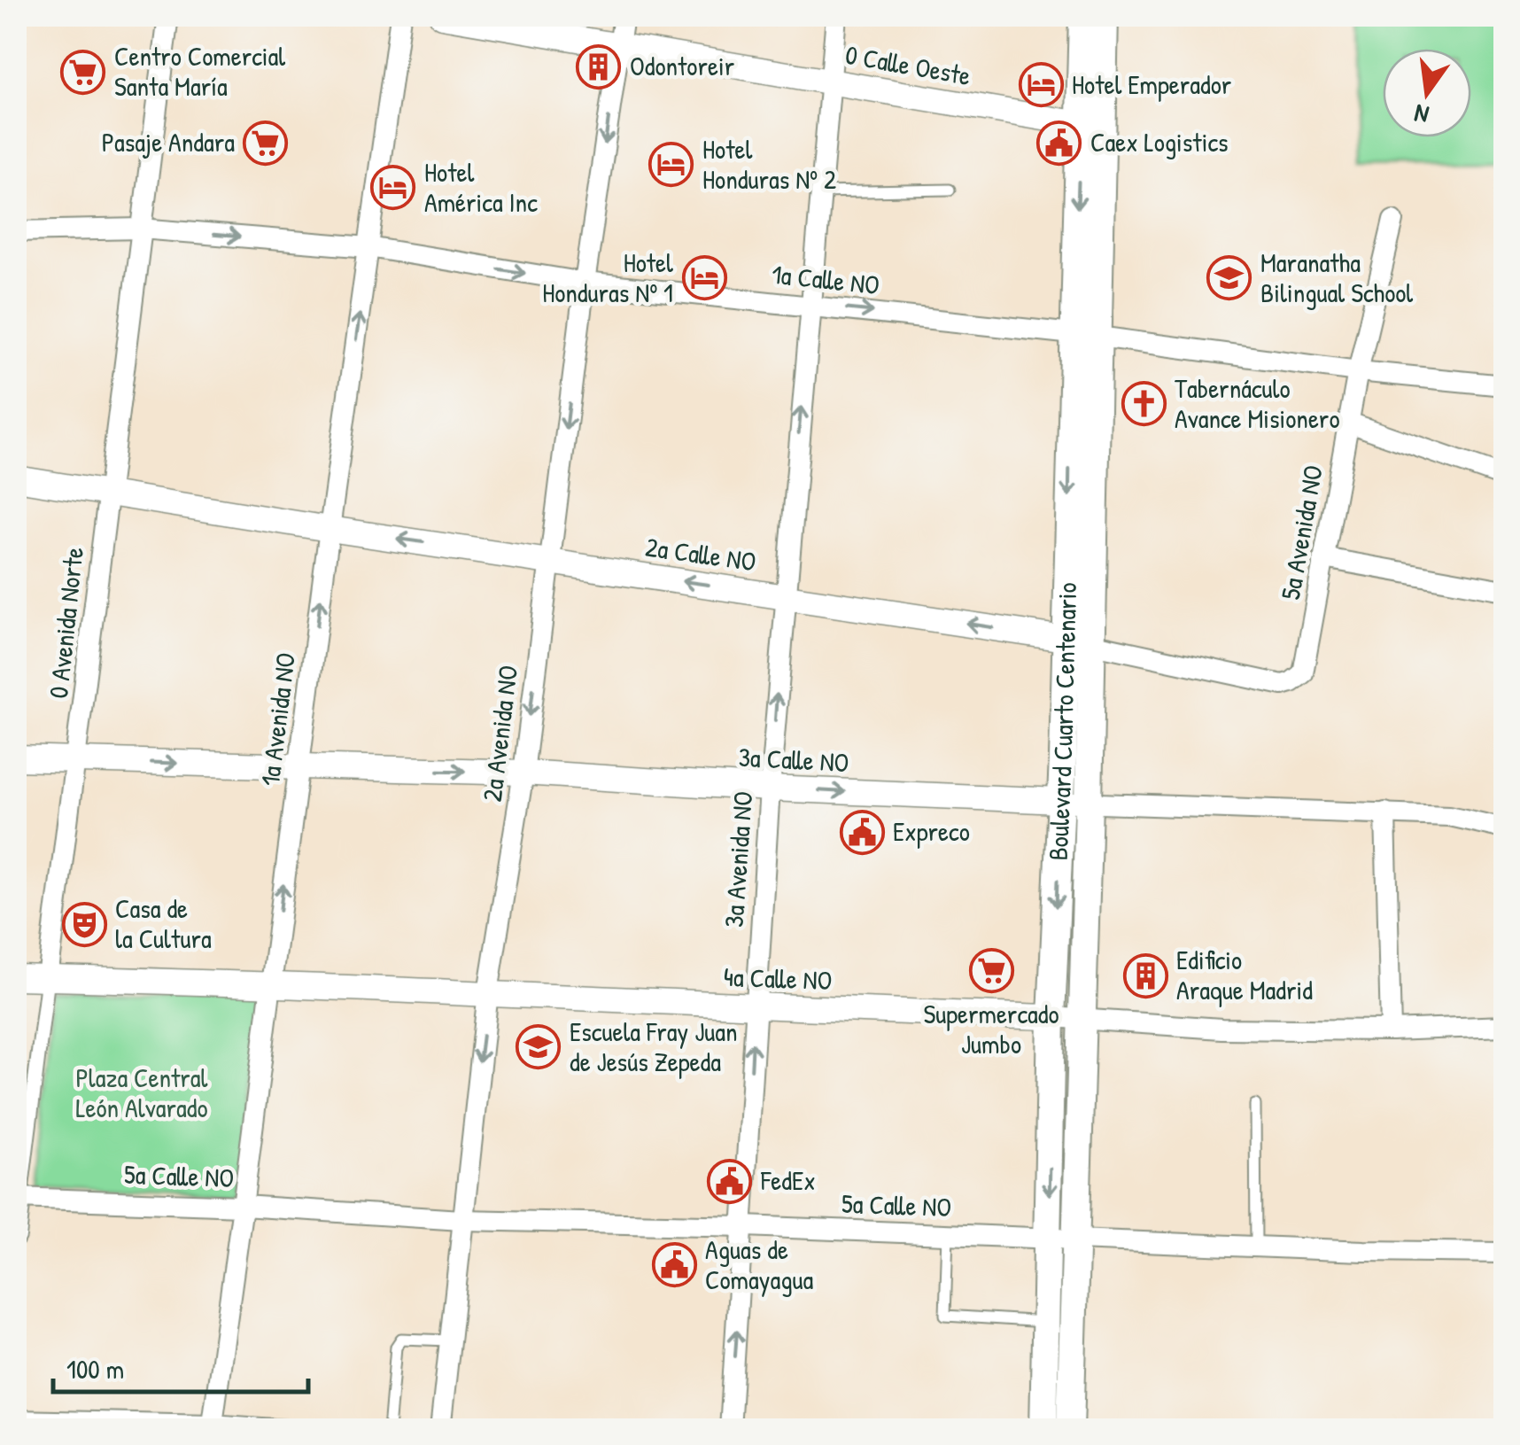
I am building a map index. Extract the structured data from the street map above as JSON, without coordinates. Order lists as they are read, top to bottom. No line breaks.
{"streets":{"main road":["Boulevard Cuarto Centenario"],"street":["0 Calle Oeste","1a Calle NO","5a Avenida NO","2a Calle NO","0 Avenida Norte","1a Avenida NO","2a Avenida NO","3a Calle NO","3a Avenida NO","4a Calle NO","5a Calle NO"]},"crossings":[["0 Calle Oeste","Boulevard Cuarto Centenario"],["0 Calle Oeste","2a Avenida NO"],["0 Calle Oeste","3a Avenida NO"],["1a Calle NO","5a Avenida NO"],["1a Calle NO","0 Avenida Norte"],["1a Calle NO","1a Avenida NO"],["1a Calle NO","Boulevard Cuarto Centenario"],["1a Calle NO","2a Avenida NO"],["1a Calle NO","3a Avenida NO"],["5a Avenida NO","2a Calle NO"],["2a Calle NO","0 Avenida Norte"],["2a Calle NO","1a Avenida NO"],["2a Calle NO","Boulevard Cuarto Centenario"],["2a Calle NO","2a Avenida NO"],["2a Calle NO","3a Avenida NO"],["0 Avenida Norte","3a Calle NO"],["0 Avenida Norte","4a Calle NO"],["0 Avenida Norte","5a Calle NO"],["1a Avenida NO","3a Calle NO"],["1a Avenida NO","4a Calle NO"],["1a Avenida NO","5a Calle NO"],["Boulevard Cuarto Centenario","3a Calle NO"],["Boulevard Cuarto Centenario","4a Calle NO"],["Boulevard Cuarto Centenario","5a Calle NO"],["2a Avenida NO","3a Calle NO"],["2a Avenida NO","4a Calle NO"],["2a Avenida NO","5a Calle NO"],["3a Calle NO","3a Avenida NO"],["3a Avenida NO","4a Calle NO"],["3a Avenida NO","5a Calle NO"]],"one_way":["1a Calle NO","2a Calle NO","1a Avenida NO","2a Avenida NO","3a Calle NO","3a Avenida NO"],"parks":["Plaza Central León Alvarado"],"places":{"building":["Odontoreir","Edificio Araque Madrid"],"supermarket":["Centro Comercial Santa María","Pasaje Andara","Supermercado Jumbo"],"hotel":["Hotel Emperador","Hotel Honduras Nº 2","Hotel América Inc","Hotel Honduras Nº 1"],"public building":["Caex Logistics","Expreco","FedEx","Aguas de Comayagua"],"school or university":["Maranatha Bilingual School","Escuela Fray Juan de Jesús Zepeda"],"church":["Tabernáculo Avance Misionero"],"theatre":["Casa de la Cultura"]},"scale_bar":"100 m","north":"bottom"}
